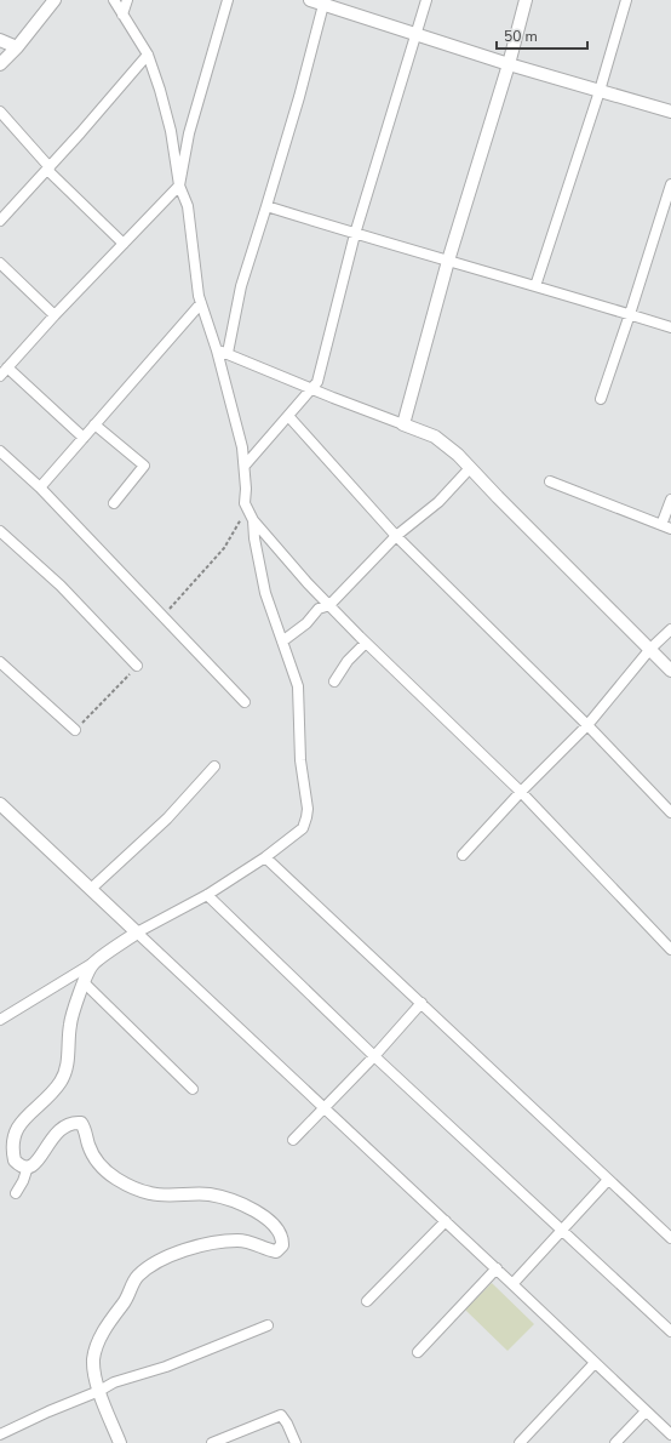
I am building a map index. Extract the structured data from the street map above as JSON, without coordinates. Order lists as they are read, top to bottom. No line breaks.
{"scale_bar":"50 m"}
